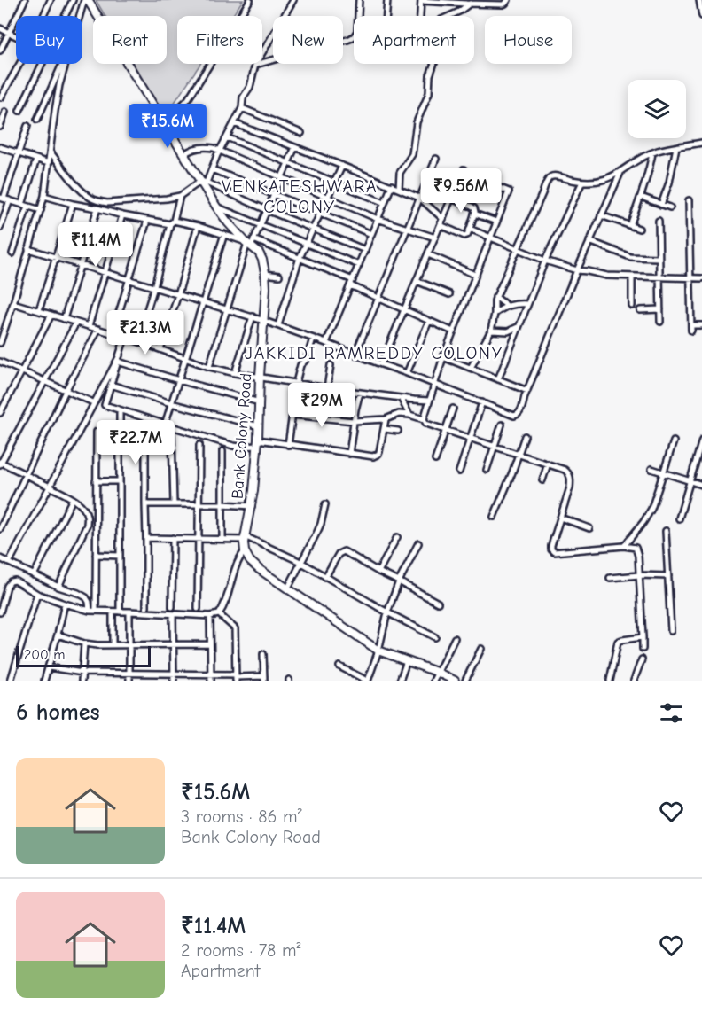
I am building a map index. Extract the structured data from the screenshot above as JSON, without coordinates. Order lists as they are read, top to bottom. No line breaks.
{"streets":{"street":["Bank Colony Road"]},"districts":["VENKATESHWARA COLONY","JAKKIDI RAMREDDY COLONY"],"scale_bar":"200 m","page":{"chip":["Buy","Rent","Filters","New","Apartment","House"],"price":["₹15.6M","₹9.56M","₹11.4M","₹21.3M","₹29M","₹22.7M"],"scale":"200 m","heading":"6 homes","list":[{"name":"₹15.6M","note":"3 rooms · 86 m² · Bank Colony Road"},{"name":"₹11.4M","note":"2 rooms · 78 m² · Apartment"}]}}
